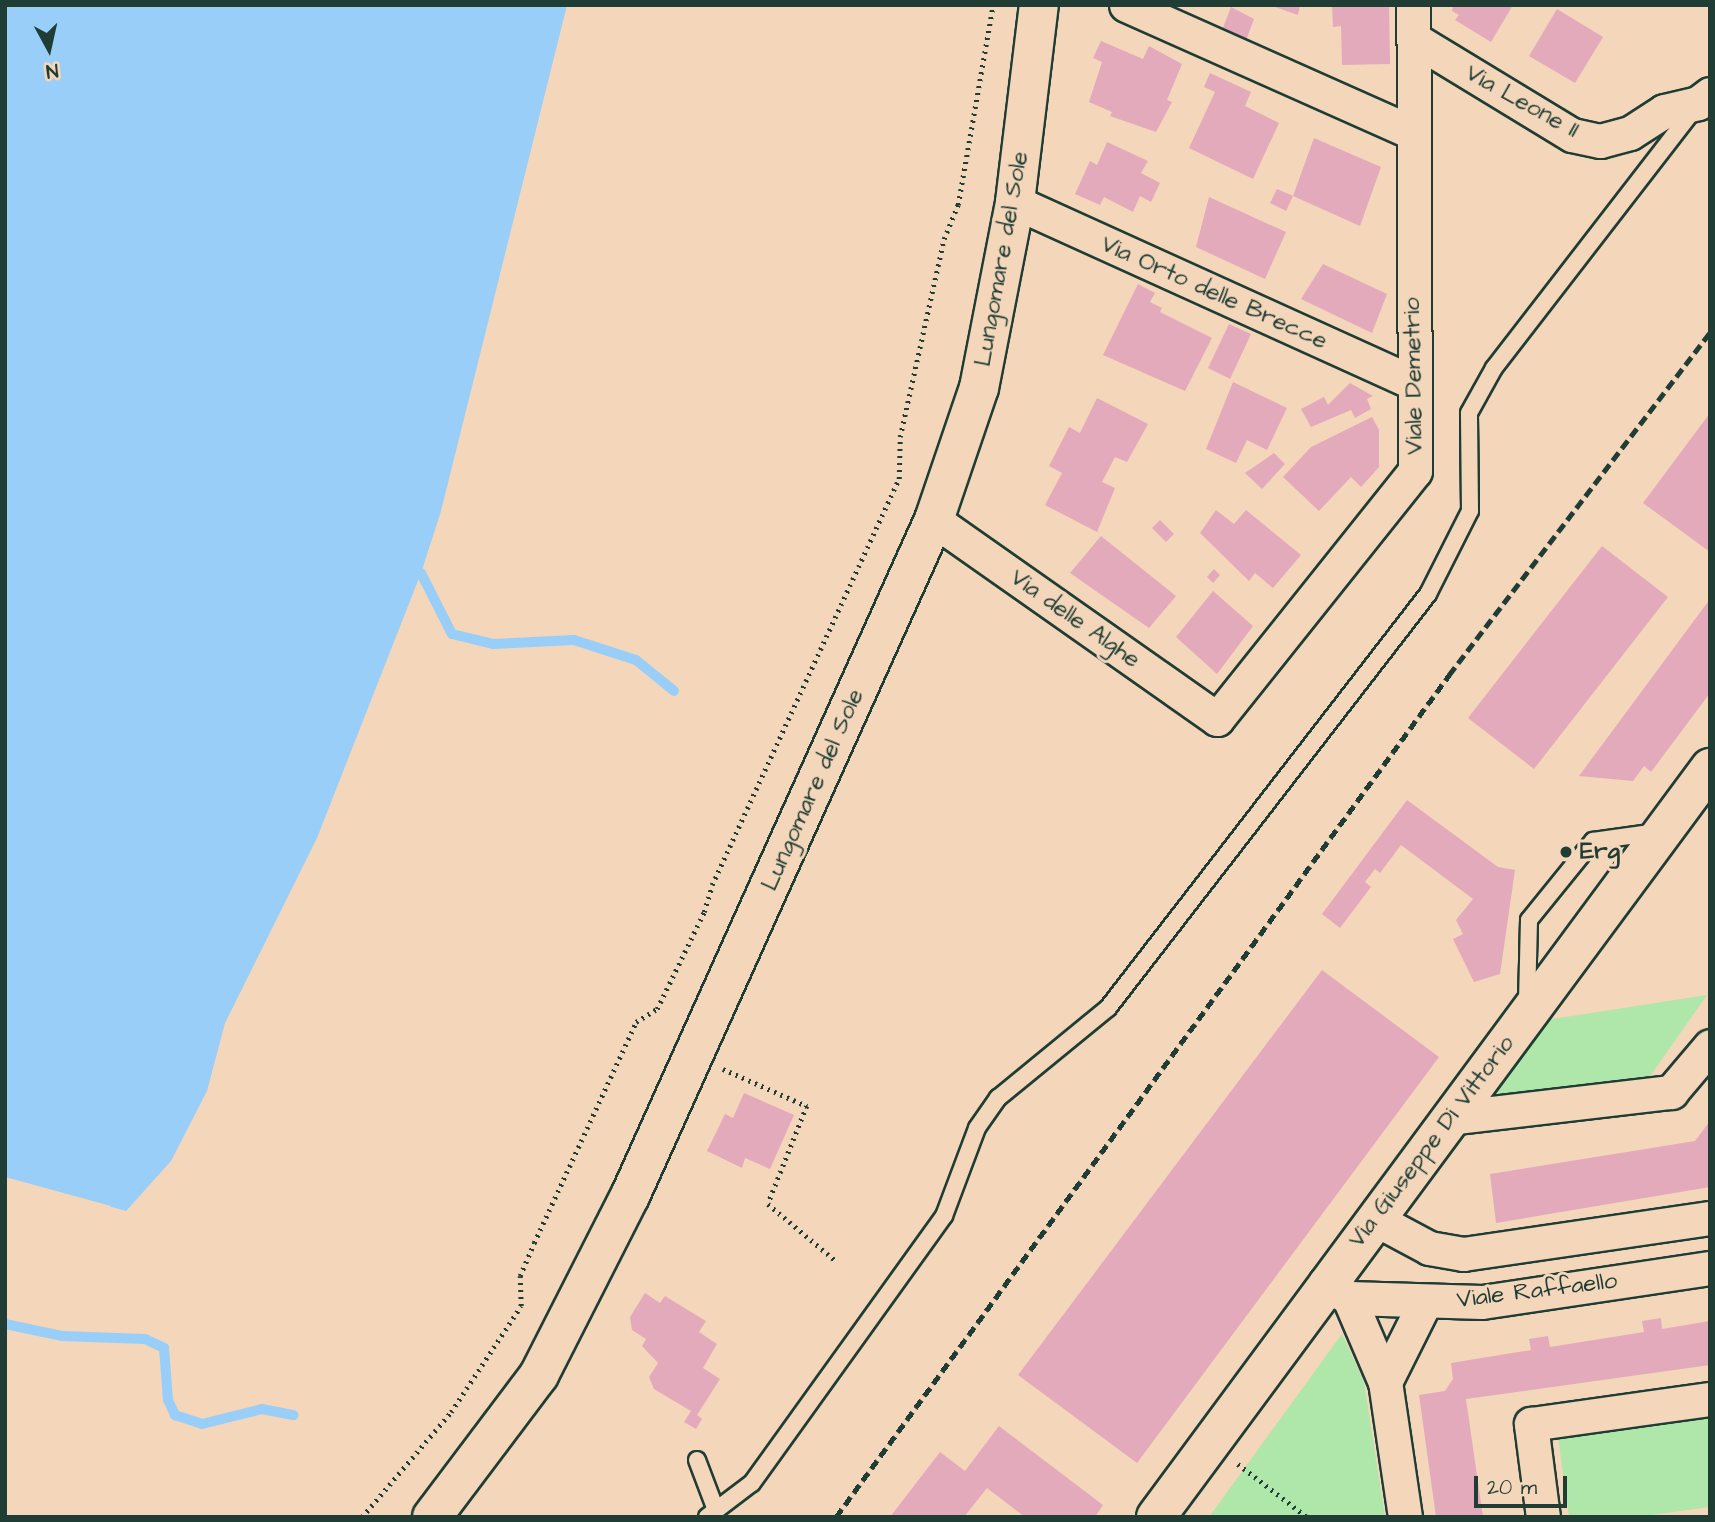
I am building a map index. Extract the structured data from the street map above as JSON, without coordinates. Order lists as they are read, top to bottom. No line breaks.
{"streets":{"street":["Via Leone II","Lungomare del Sole","Via Orto delle Brecce","Viale Demetrio","Via delle Alghe","Via Giuseppe Di Vittorio","Viale Raffaello"]},"crossings":[["Via Leone II","Viale Demetrio"],["Lungomare del Sole","Via Orto delle Brecce"],["Lungomare del Sole","Via delle Alghe"],["Via Orto delle Brecce","Viale Demetrio"],["Viale Demetrio","Via delle Alghe"],["Via Giuseppe Di Vittorio","Viale Raffaello"]],"places":["Erg"],"scale_bar":"20 m","north":"bottom"}
